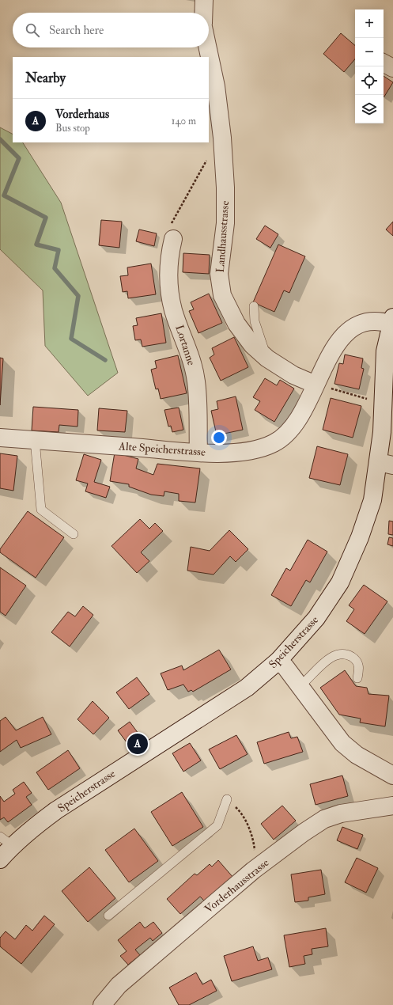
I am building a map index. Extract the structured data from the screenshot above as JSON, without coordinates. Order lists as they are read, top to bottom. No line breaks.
{"streets":{"street":["Landhausstrasse","Lortanne","Alte Speicherstrasse","Speicherstrasse","Vorderhausstrasse"]},"crossings":[["Landhausstrasse","Alte Speicherstrasse"],["Lortanne","Alte Speicherstrasse"],["Alte Speicherstrasse","Speicherstrasse"]],"page":{"map_buttons":["+","−"],"search":"Search here","heading":"Nearby","list":[{"mark":"A","name":"Vorderhaus","note":"Bus stop","value":"140 m"}],"pins":"A"}}
